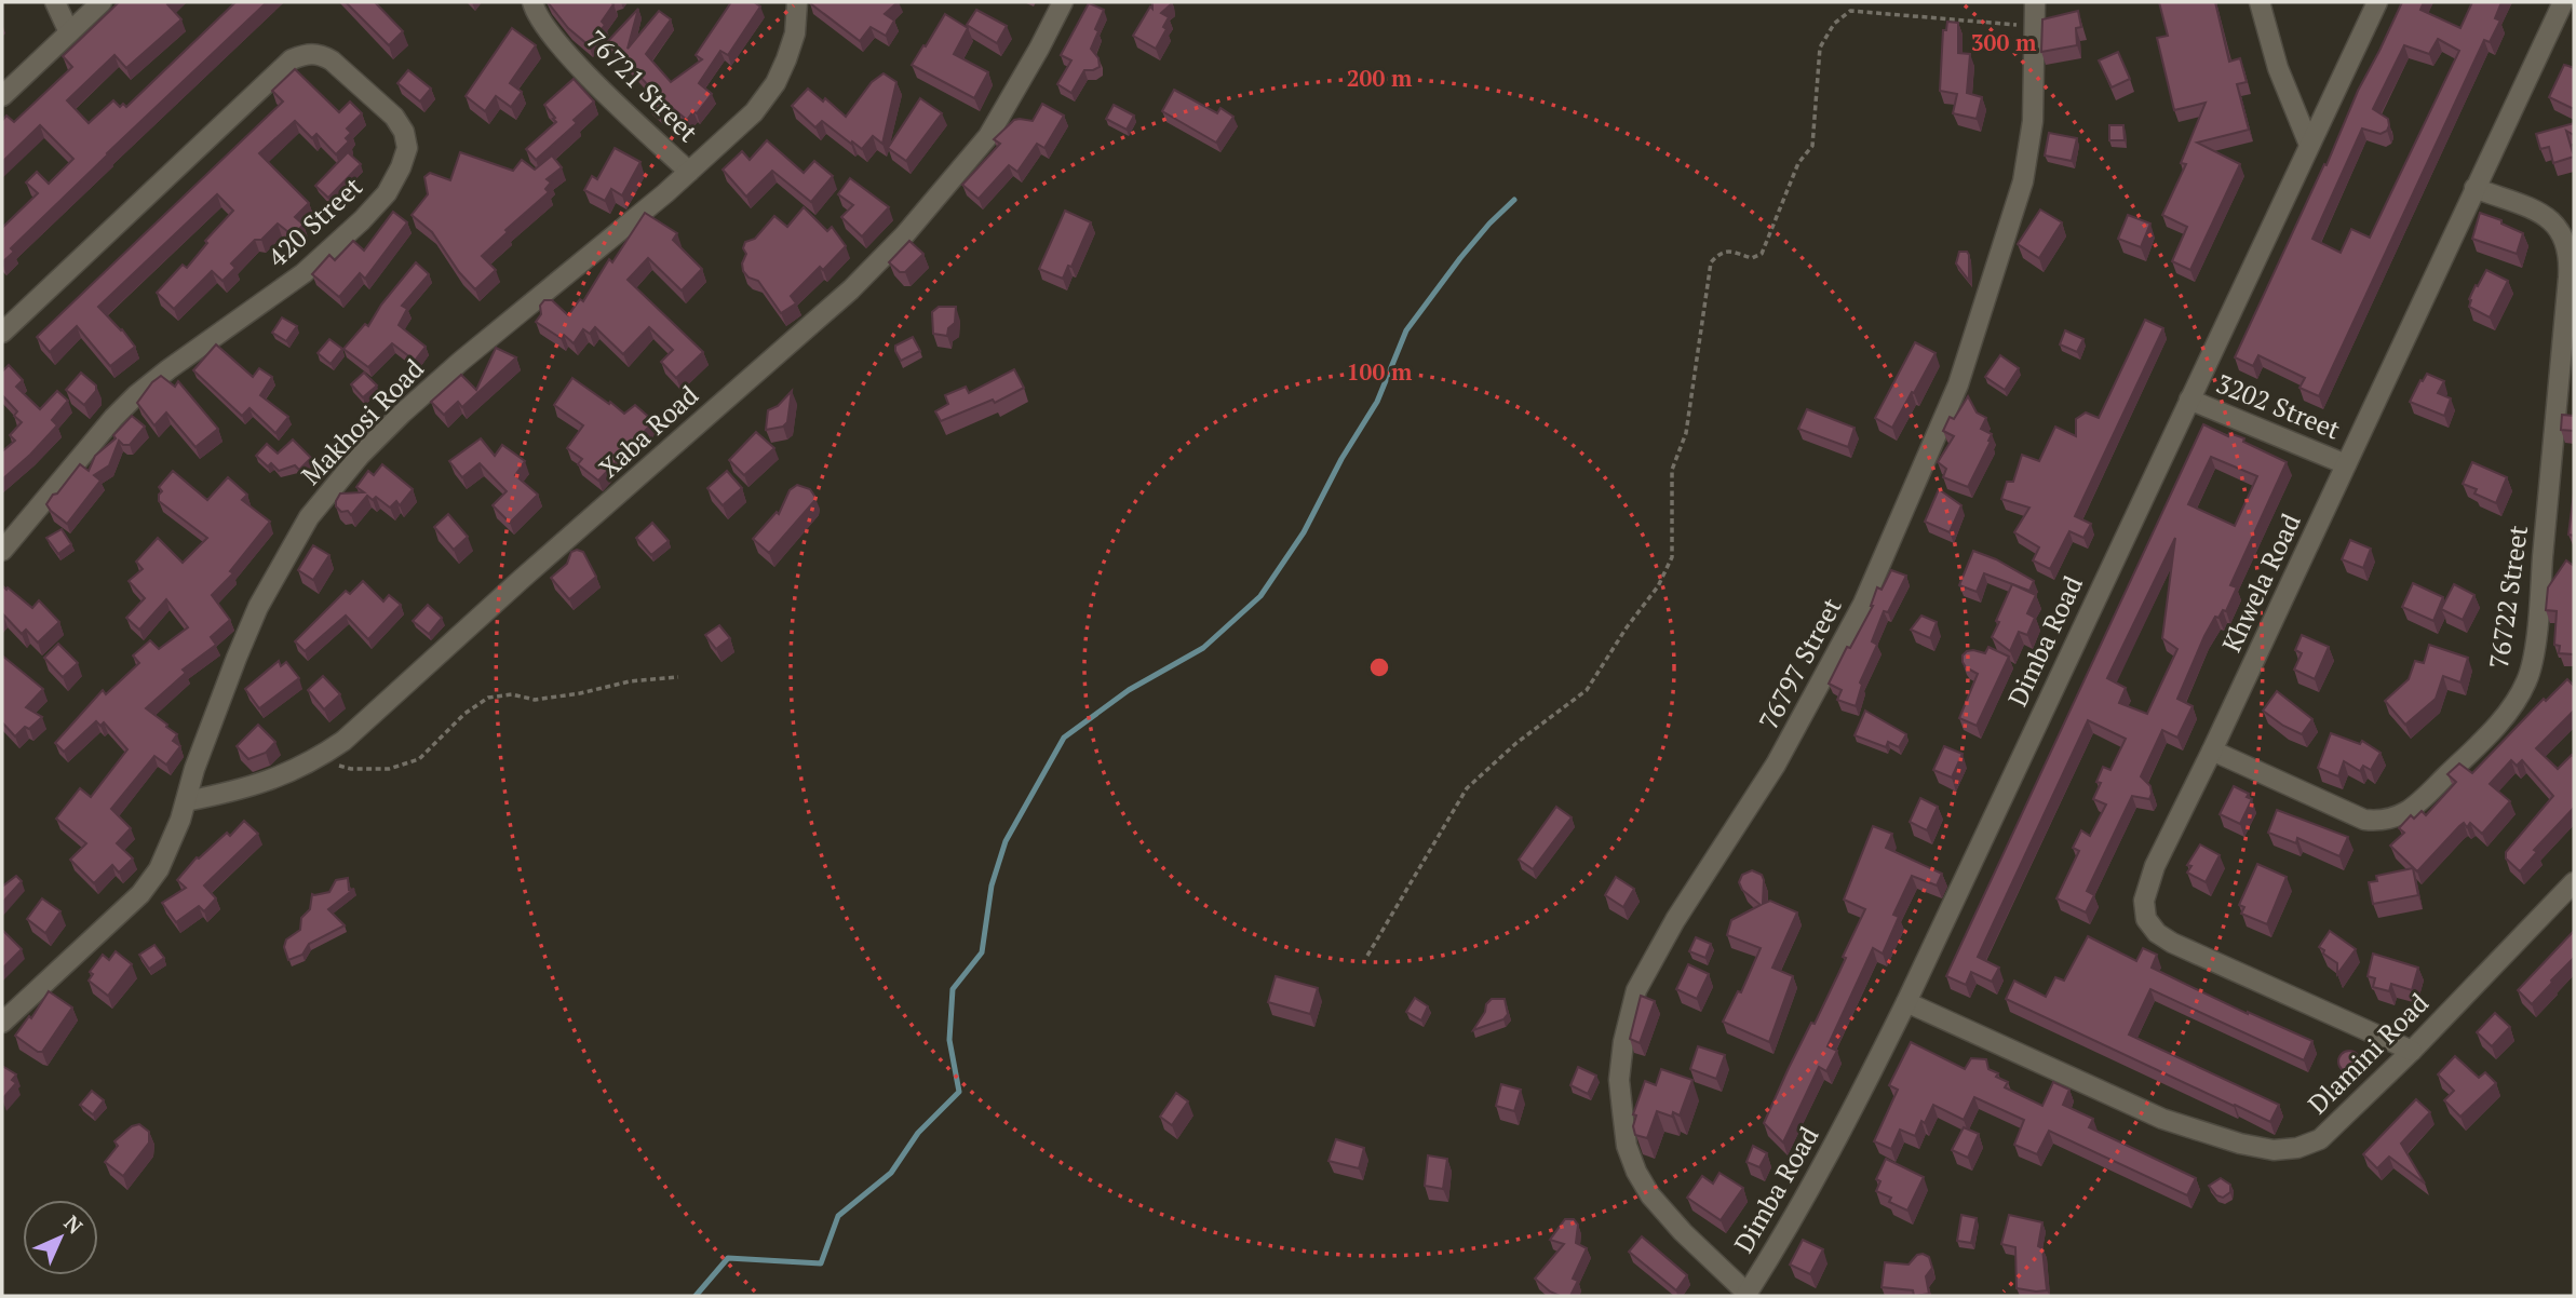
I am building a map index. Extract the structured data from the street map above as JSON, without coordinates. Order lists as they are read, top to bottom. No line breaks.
{"streets":{"street":["76721 Street","420 Street","3202 Street","Makhosi Road","Xaba Road","Khwela Road","76722 Street","Dimba Road","76797 Street","Dlamini Road"]},"crossings":[["76721 Street","Makhosi Road"],["3202 Street","Khwela Road"],["3202 Street","Dimba Road"],["Makhosi Road","Xaba Road"],["Khwela Road","76722 Street"],["Khwela Road","Dlamini Road"],["Dimba Road","76797 Street"],["Dimba Road","Dlamini Road"]],"north":"top right","rings":["300 m","200 m","100 m"]}
